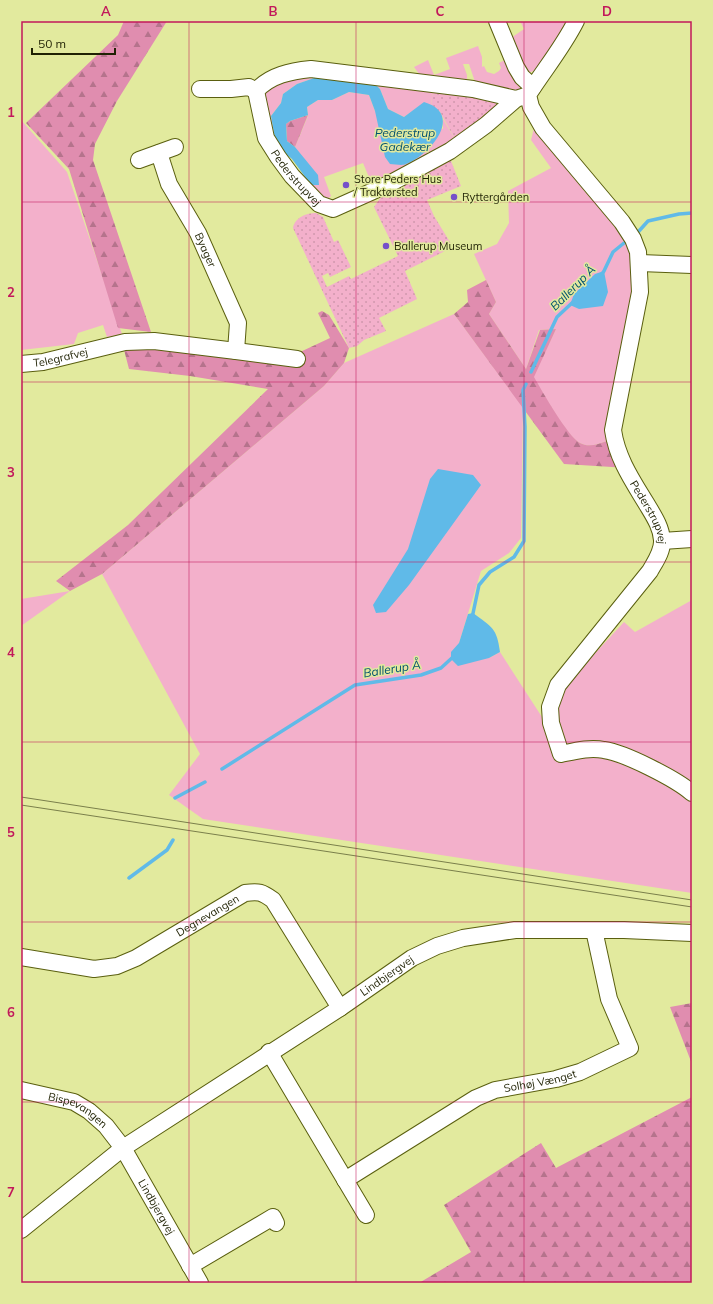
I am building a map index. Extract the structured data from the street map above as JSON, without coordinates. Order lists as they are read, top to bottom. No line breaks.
{"streets":{"street":["Pederstrupvej","Byager","Telegrafvej","Degnevangen","Lindbjergvej","Solhøj Vænget","Bispevangen"]},"crossings":[["Byager","Telegrafvej"],["Degnevangen","Lindbjergvej"],["Lindbjergvej","Solhøj Vænget"],["Lindbjergvej","Bispevangen"]],"water":["Pederstrup Gadekær","Ballerup Å"],"places":["Store Peders Hus / Traktørsted","Ryttergården","Ballerup Museum"],"scale_bar":"50 m","grid":{"columns":["A","B","C","D"],"rows":["1","2","3","4","5","6","7"]}}
